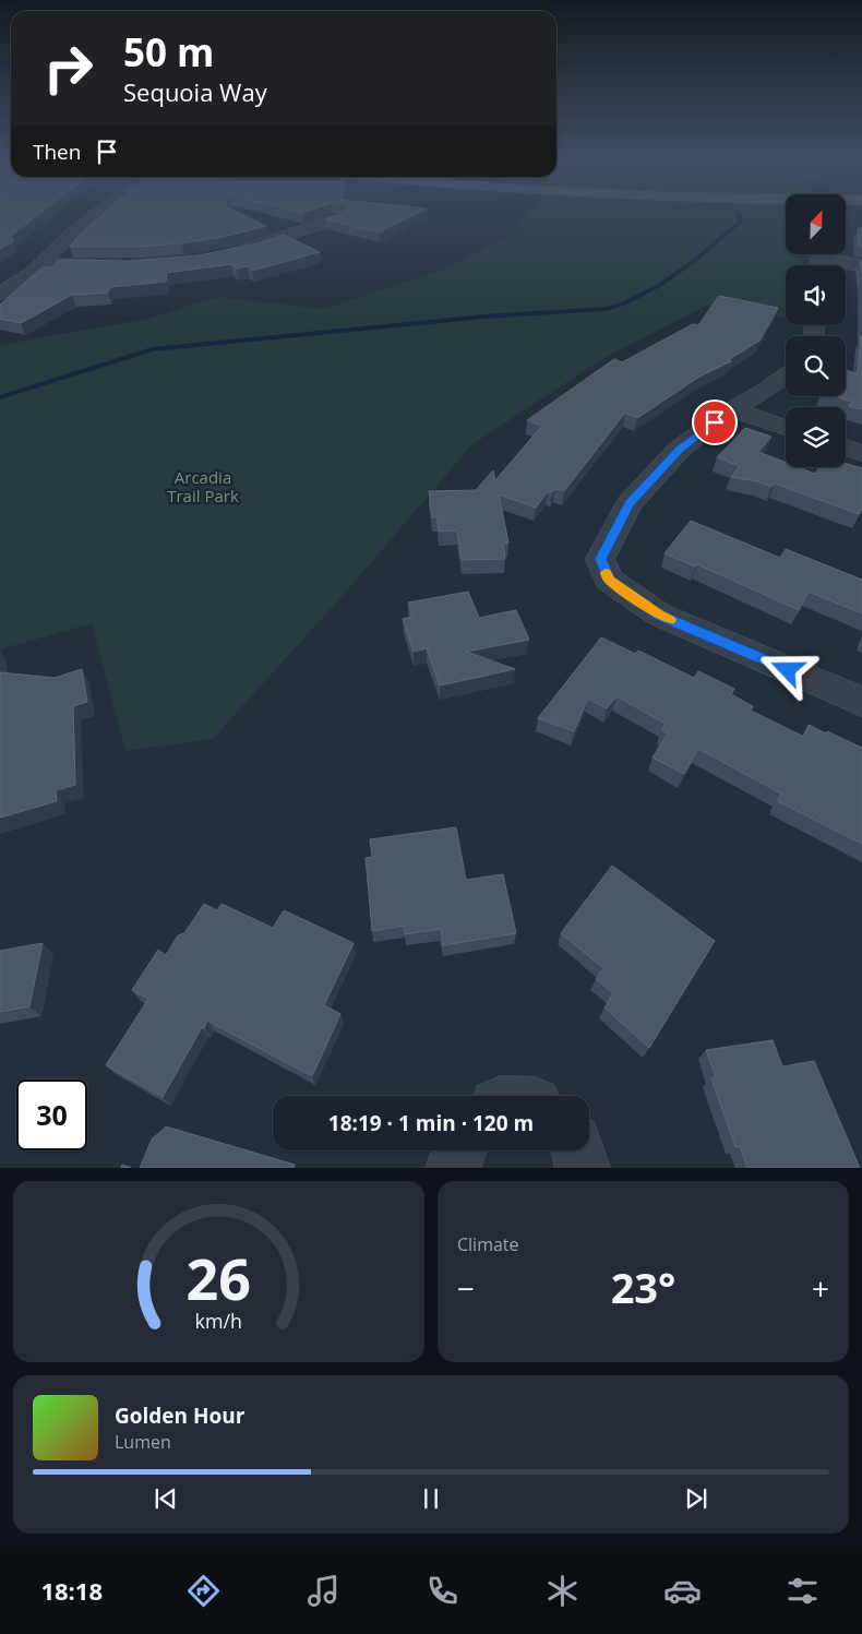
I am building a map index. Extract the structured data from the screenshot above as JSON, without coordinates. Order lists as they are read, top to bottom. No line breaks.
{"parks":["Arcadia Trail Park"],"north":"top","page":{"turn":["50 m","Sequoia Way"],"then":"Then","limit":"30","trip":"18:19 · 1 min · 120 m","tile":"Climate","heat":["−","23°","+"],"song":["Golden Hour","Lumen"],"tabs":"18:18","gauge":["26","km/h"]}}
